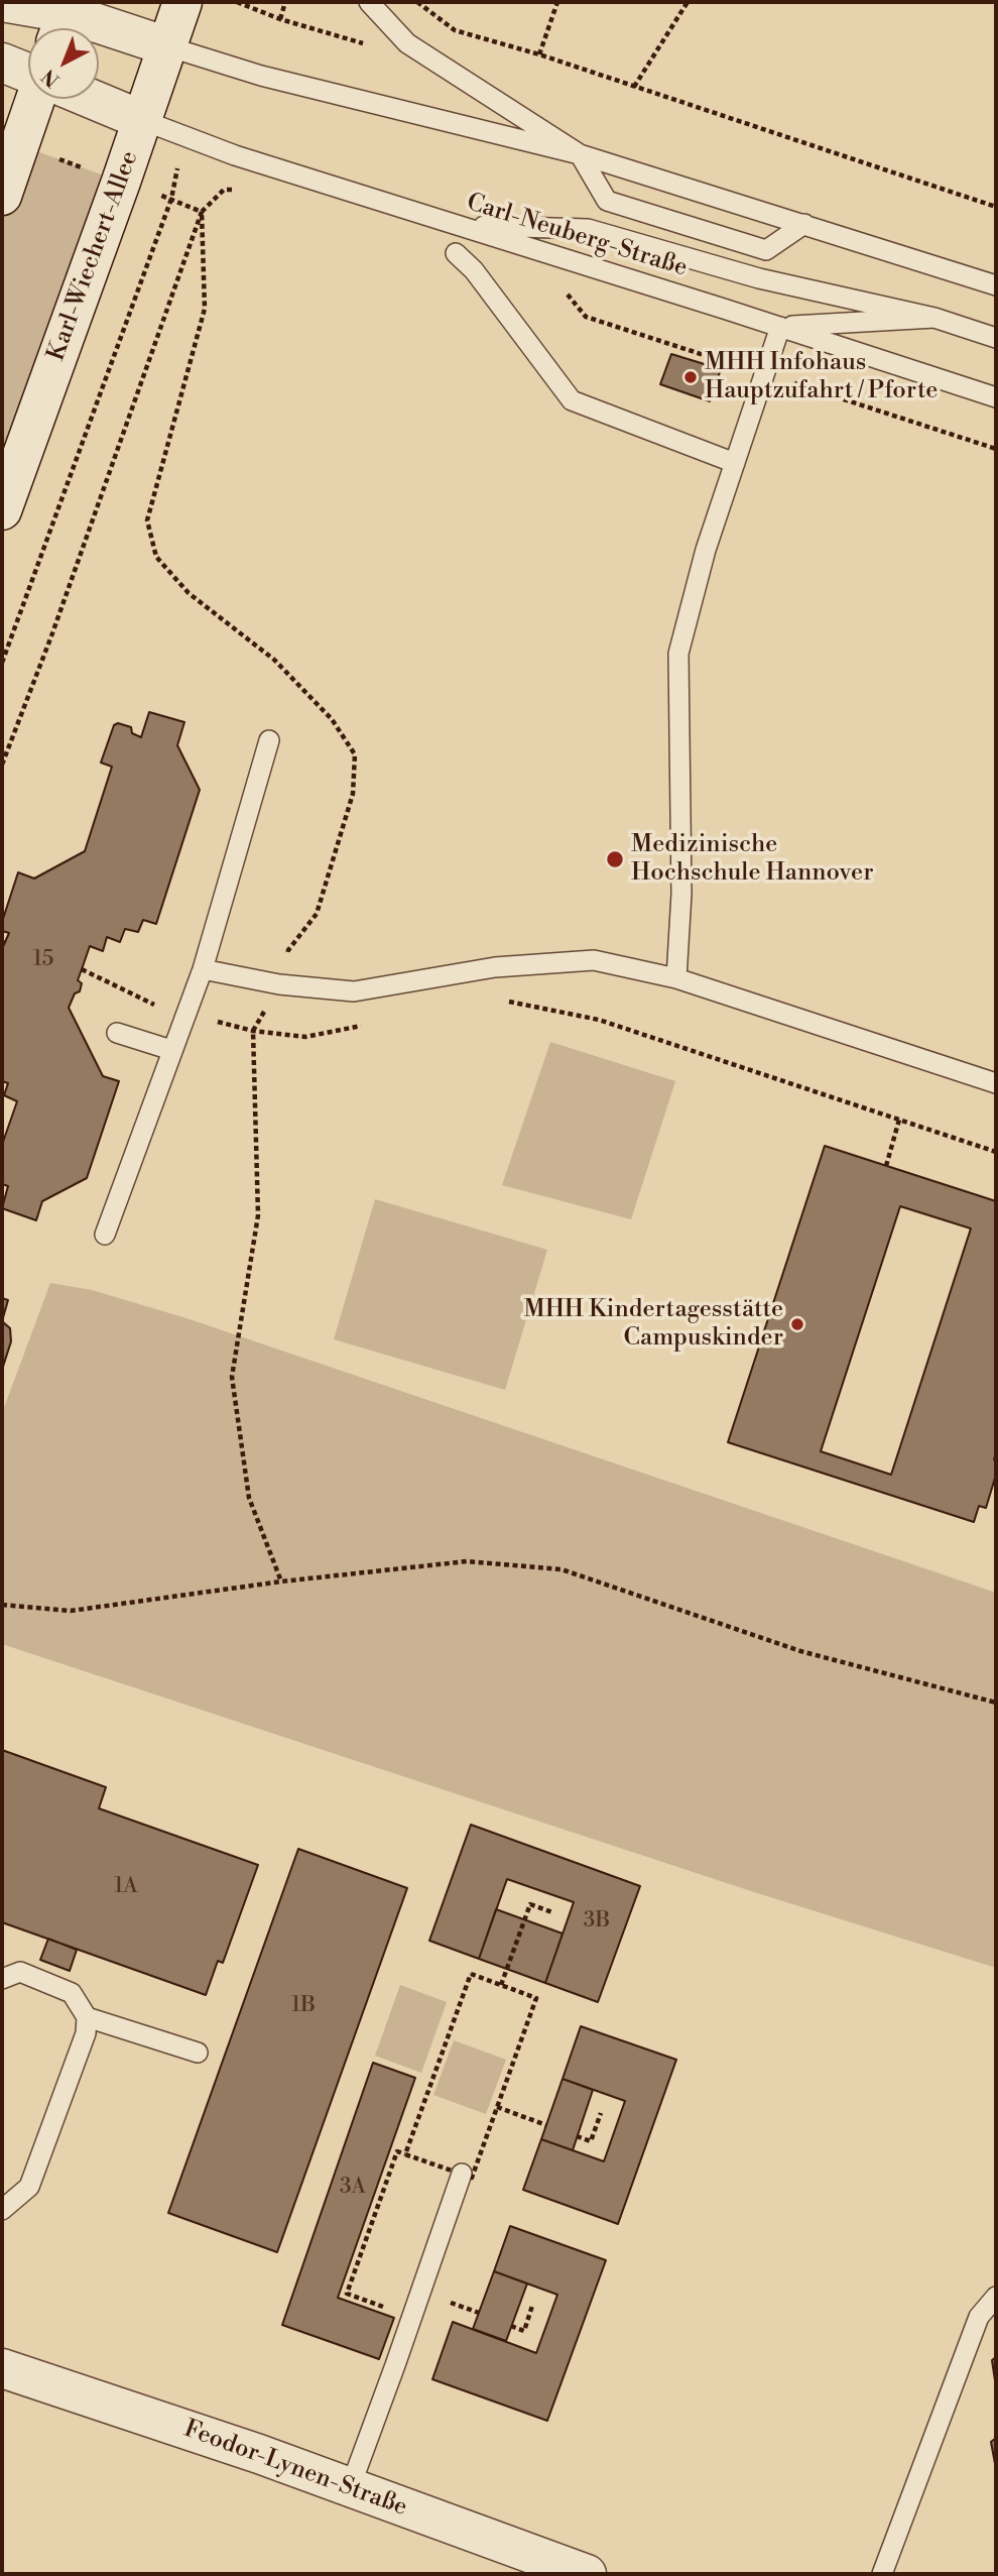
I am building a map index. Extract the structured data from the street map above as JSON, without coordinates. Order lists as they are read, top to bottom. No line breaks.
{"streets":{"street":["Karl-Wiechert-Allee","Feodor-Lynen-Straße"],"lane":["Carl-Neuberg-Straße"]},"crossings":[["Carl-Neuberg-Straße","Karl-Wiechert-Allee"]],"places":["MHH Infohaus Hauptzufahrt / Pforte","Medizinische Hochschule Hannover","MHH Kindertagesstätte Campuskinder"],"house_numbers":["15","1A","3B","1B","3A"],"north":"bottom left"}
